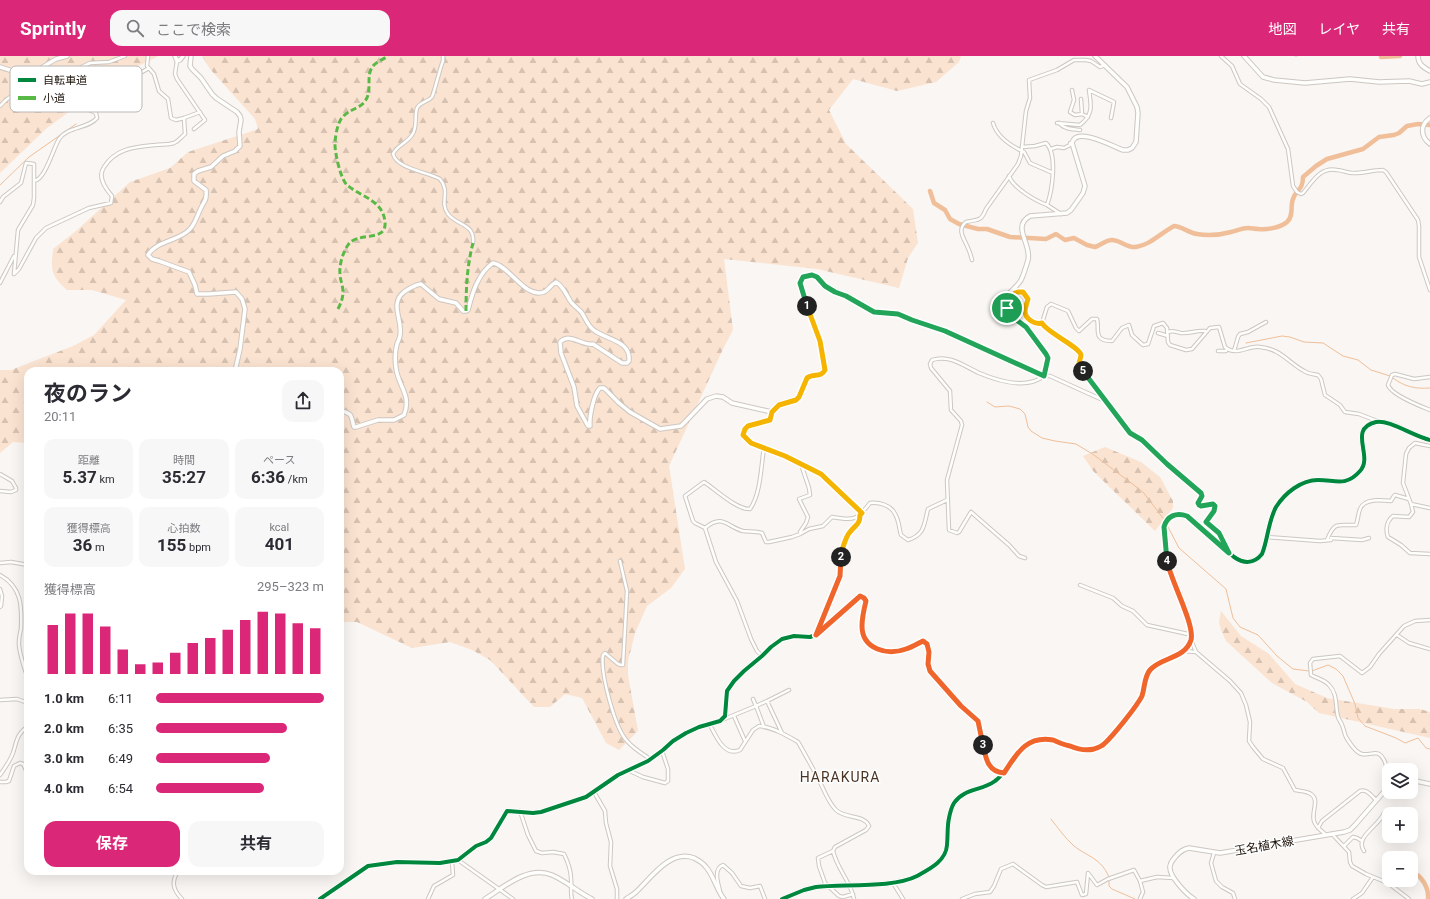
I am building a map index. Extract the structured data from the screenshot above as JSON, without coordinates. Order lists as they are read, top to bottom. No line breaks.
{"streets":{"main road":["玉名植木線"]},"districts":["HARAKURA"],"legend":["自転車道","小道"],"page":{"header":"Sprintly","search":"ここで検索","nav":["地図","レイヤ","共有"],"pins":["1","5","2","4","3"],"heading":["夜のラン","20:11"],"stats":[["距離","5.37 km"],["時間","35:27"],["ペース","6:36 /km"],["獲得標高","36 m"],["心拍数","155 bpm"],["kcal","401"]],"chart":["獲得標高","295–323 m"],"list":[{"name":"1.0 km","note":"6:11"},{"name":"2.0 km","note":"6:35"},{"name":"3.0 km","note":"6:49"},{"name":"4.0 km","note":"6:54"}],"map_buttons":["+","−"],"buttons":["保存","共有"]}}
